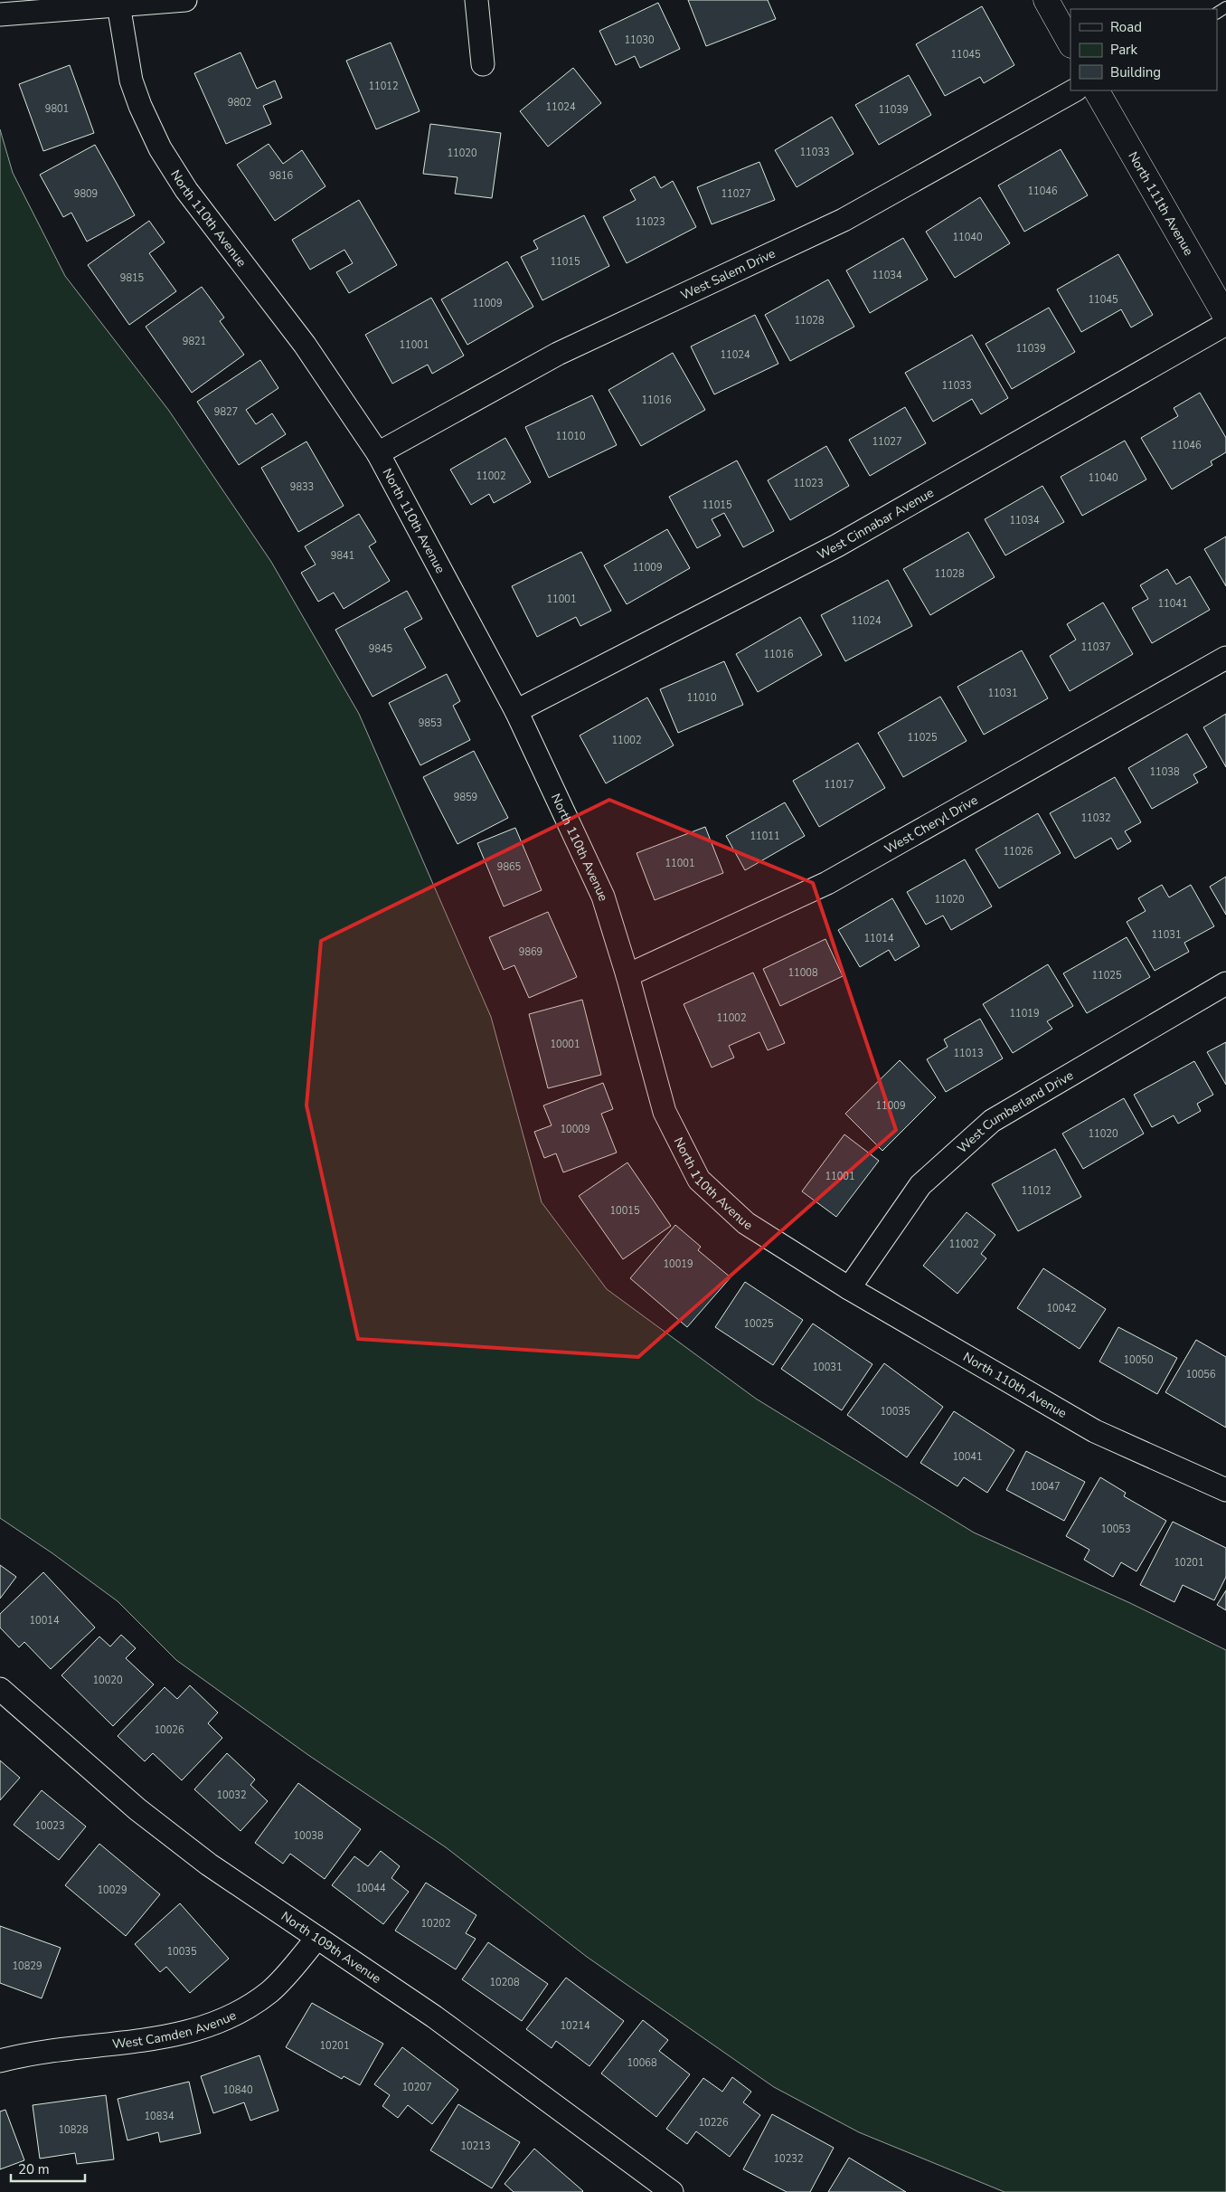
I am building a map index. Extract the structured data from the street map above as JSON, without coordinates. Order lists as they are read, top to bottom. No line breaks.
{"streets":{"street":["North 111th Avenue","North 110th Avenue","West Salem Drive","West Cinnabar Avenue","West Cheryl Drive","West Cumberland Drive","North 109th Avenue","West Camden Avenue"]},"crossings":[["North 110th Avenue","West Salem Drive"],["North 110th Avenue","West Cinnabar Avenue"],["North 110th Avenue","West Cheryl Drive"],["North 110th Avenue","West Cumberland Drive"],["North 109th Avenue","West Camden Avenue"]],"house_numbers":["11030","11045","11012","9802","11024","9801","11039","11033","11020","9816","11046","9809","11027","11023","11040","11015","11034","9815","11045","11009","11028","9821","11001","11039","11024","11033","11016","9827","11010","11027","11046","11002","11040","11023","9833","11015","11034","9841","11009","11028","11001","11041","11024","11037","9845","11016","11031","11010","9853","11025","11002","11038","11017","9859","11032","11011","11026","11001","9865","11020","11031","11014","9869","11008","11025","11019","11002","10001","11013","11009","10009","11020","11001","11012","10015","11002","10019","10042","10025","10050","10031","10056","10035","10041","10047","10053","10201","10014","10020","10026","10032","10023","10038","10044","10029","10202","10035","10829","10208","10214","10201","10068","10207","10840","10834","10226","10828","10213","10232"],"legend":["Road","Park","Building"],"scale_bar":"20 m"}
